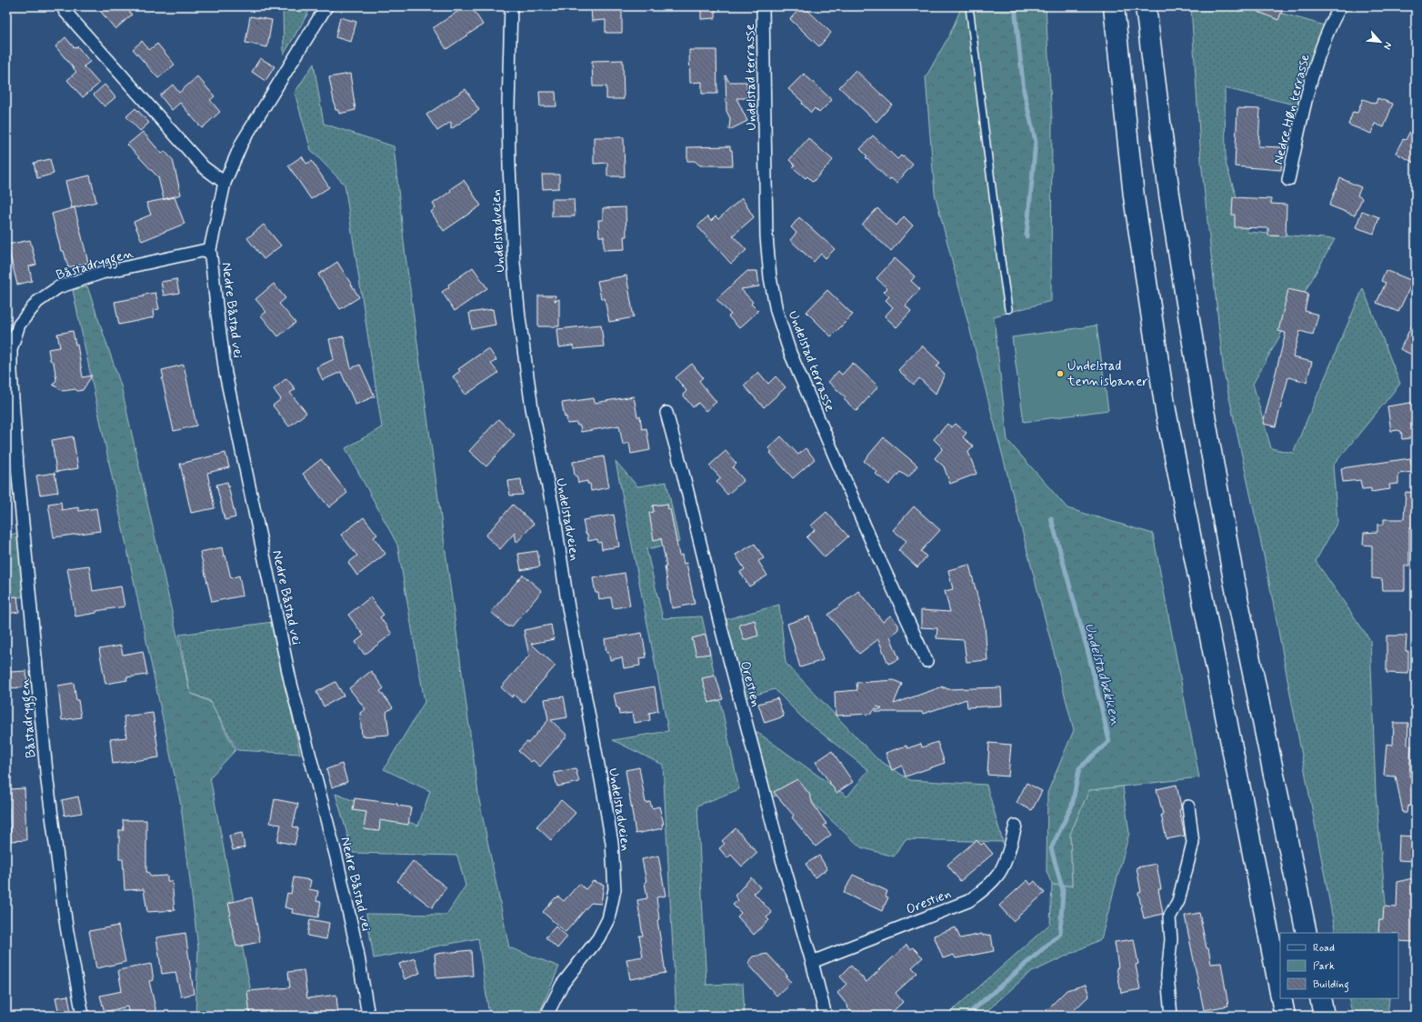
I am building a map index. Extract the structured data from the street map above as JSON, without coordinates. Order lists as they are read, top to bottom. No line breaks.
{"streets":{"street":["Undelstad terrasse","Nedre Høn terrasse","Undelstadveien","Båstadryggen","Nedre Båstad vei","Orestien"]},"crossings":[["Båstadryggen","Nedre Båstad vei"]],"water":["Undelstadbekken"],"places":["Undelstad tennisbaner"],"legend":["Road","Park","Building"],"north":"bottom right"}
